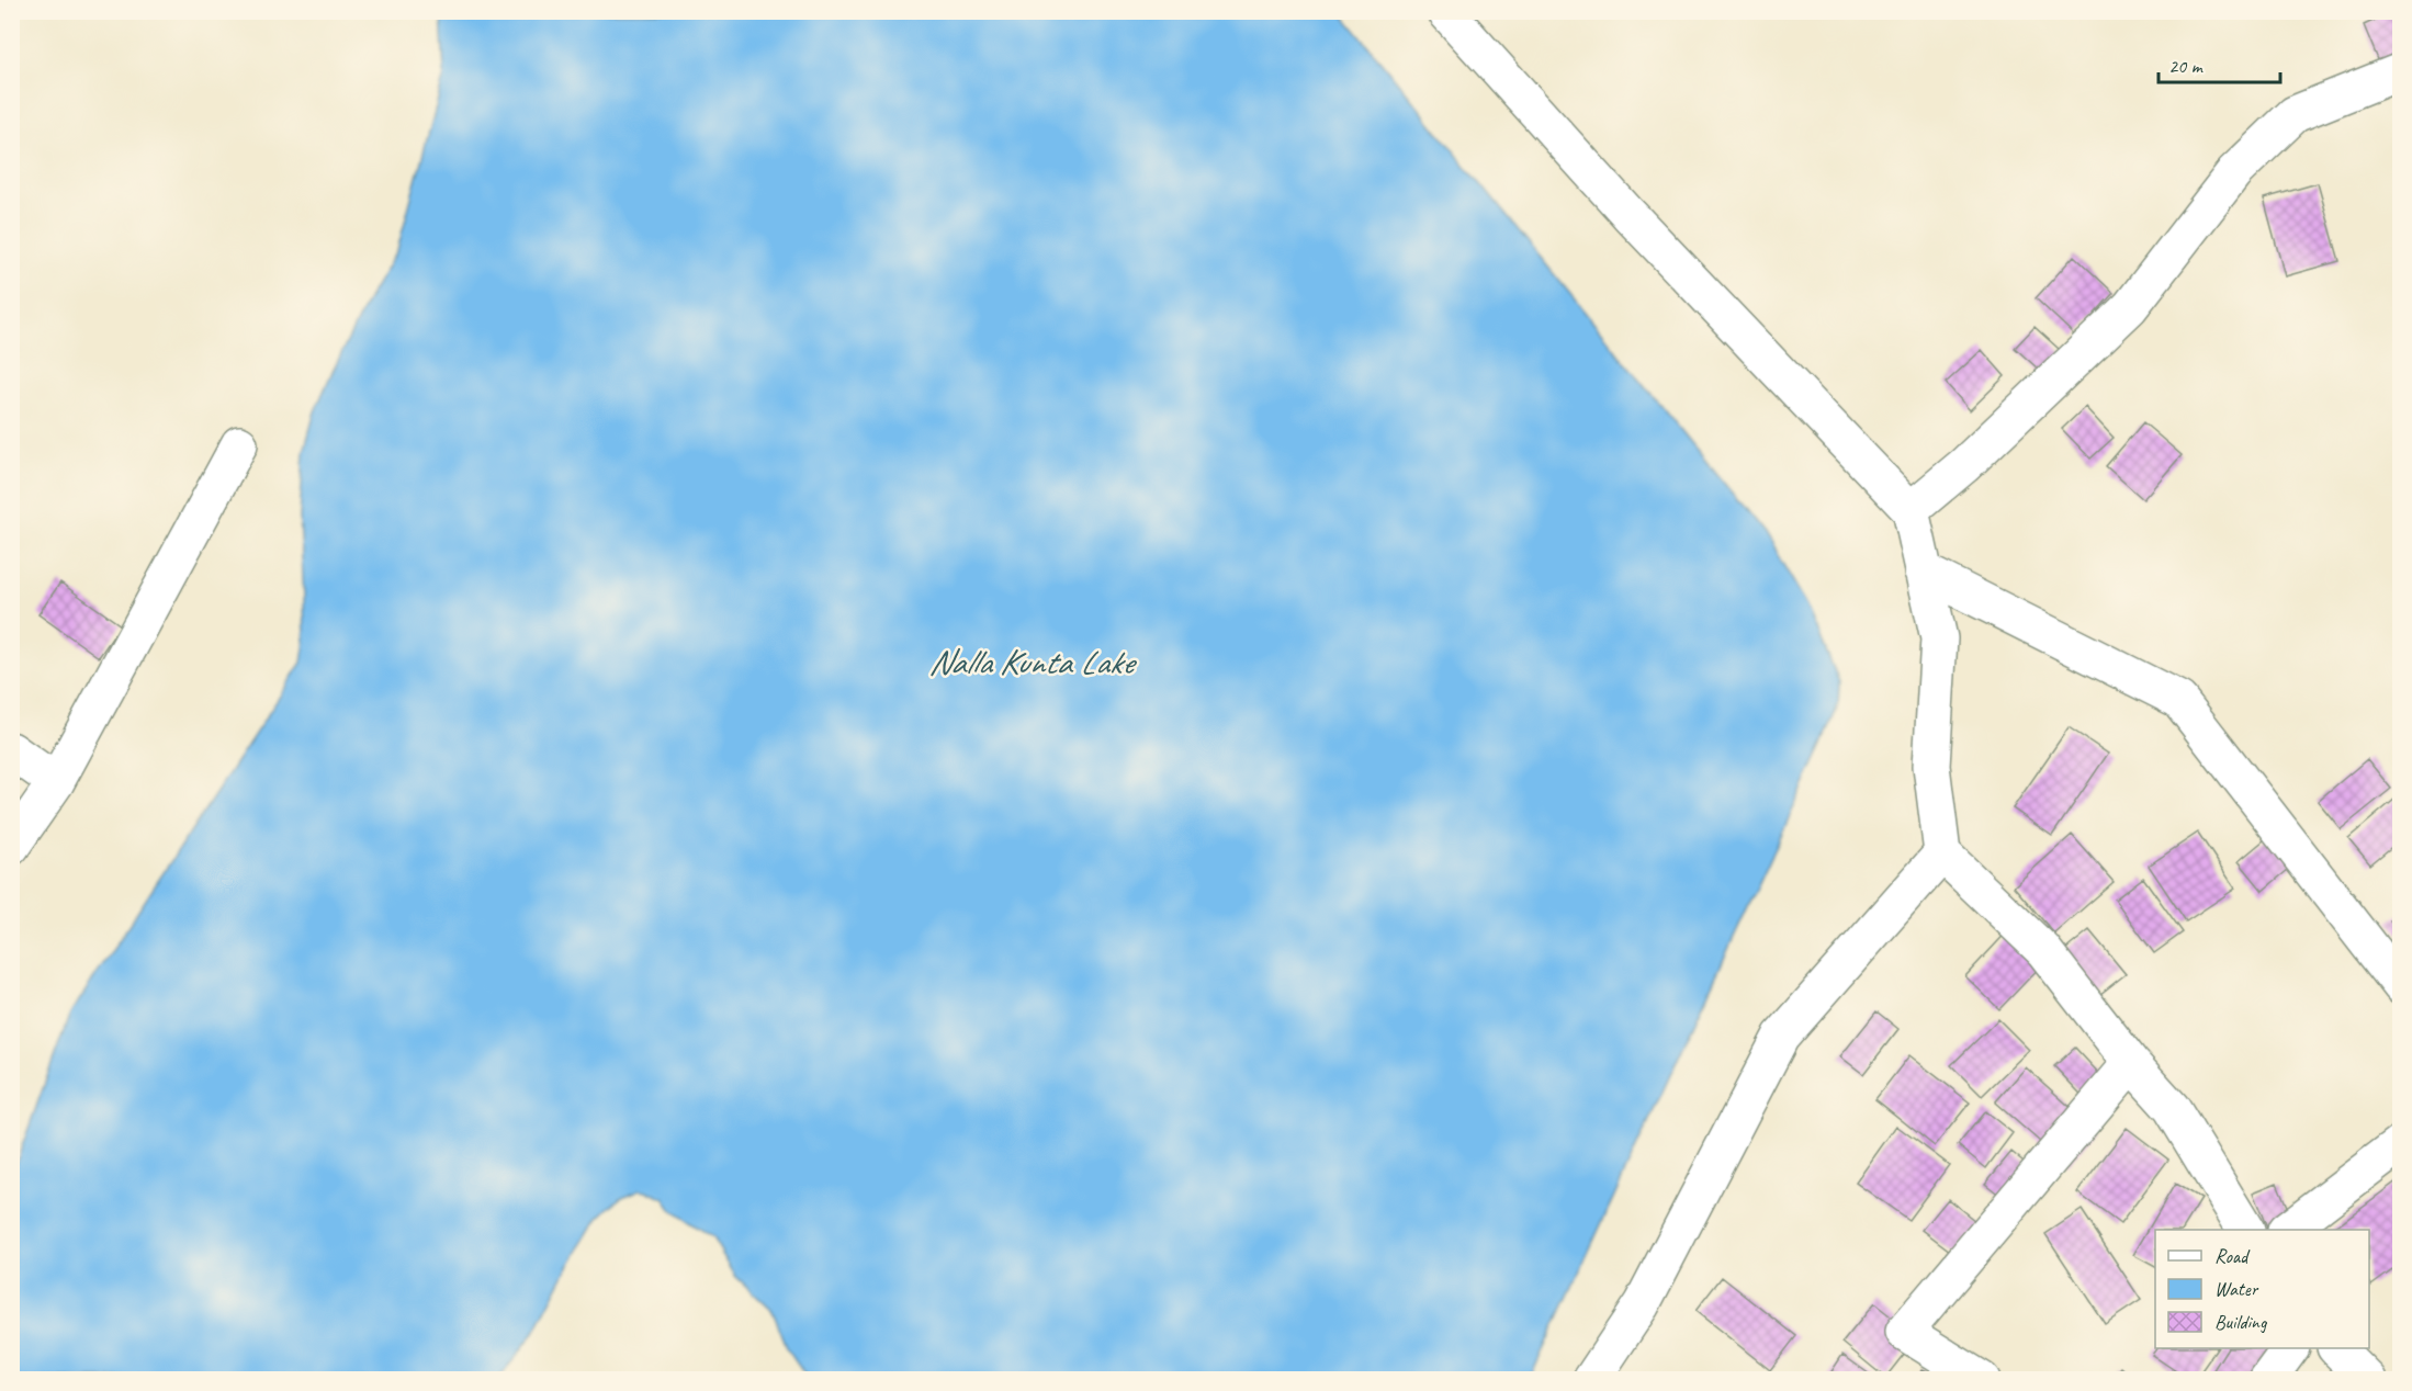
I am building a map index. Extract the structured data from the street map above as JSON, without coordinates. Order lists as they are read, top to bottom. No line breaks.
{"water":["Nalla Kunta Lake"],"legend":["Road","Water","Building"],"scale_bar":"20 m"}
